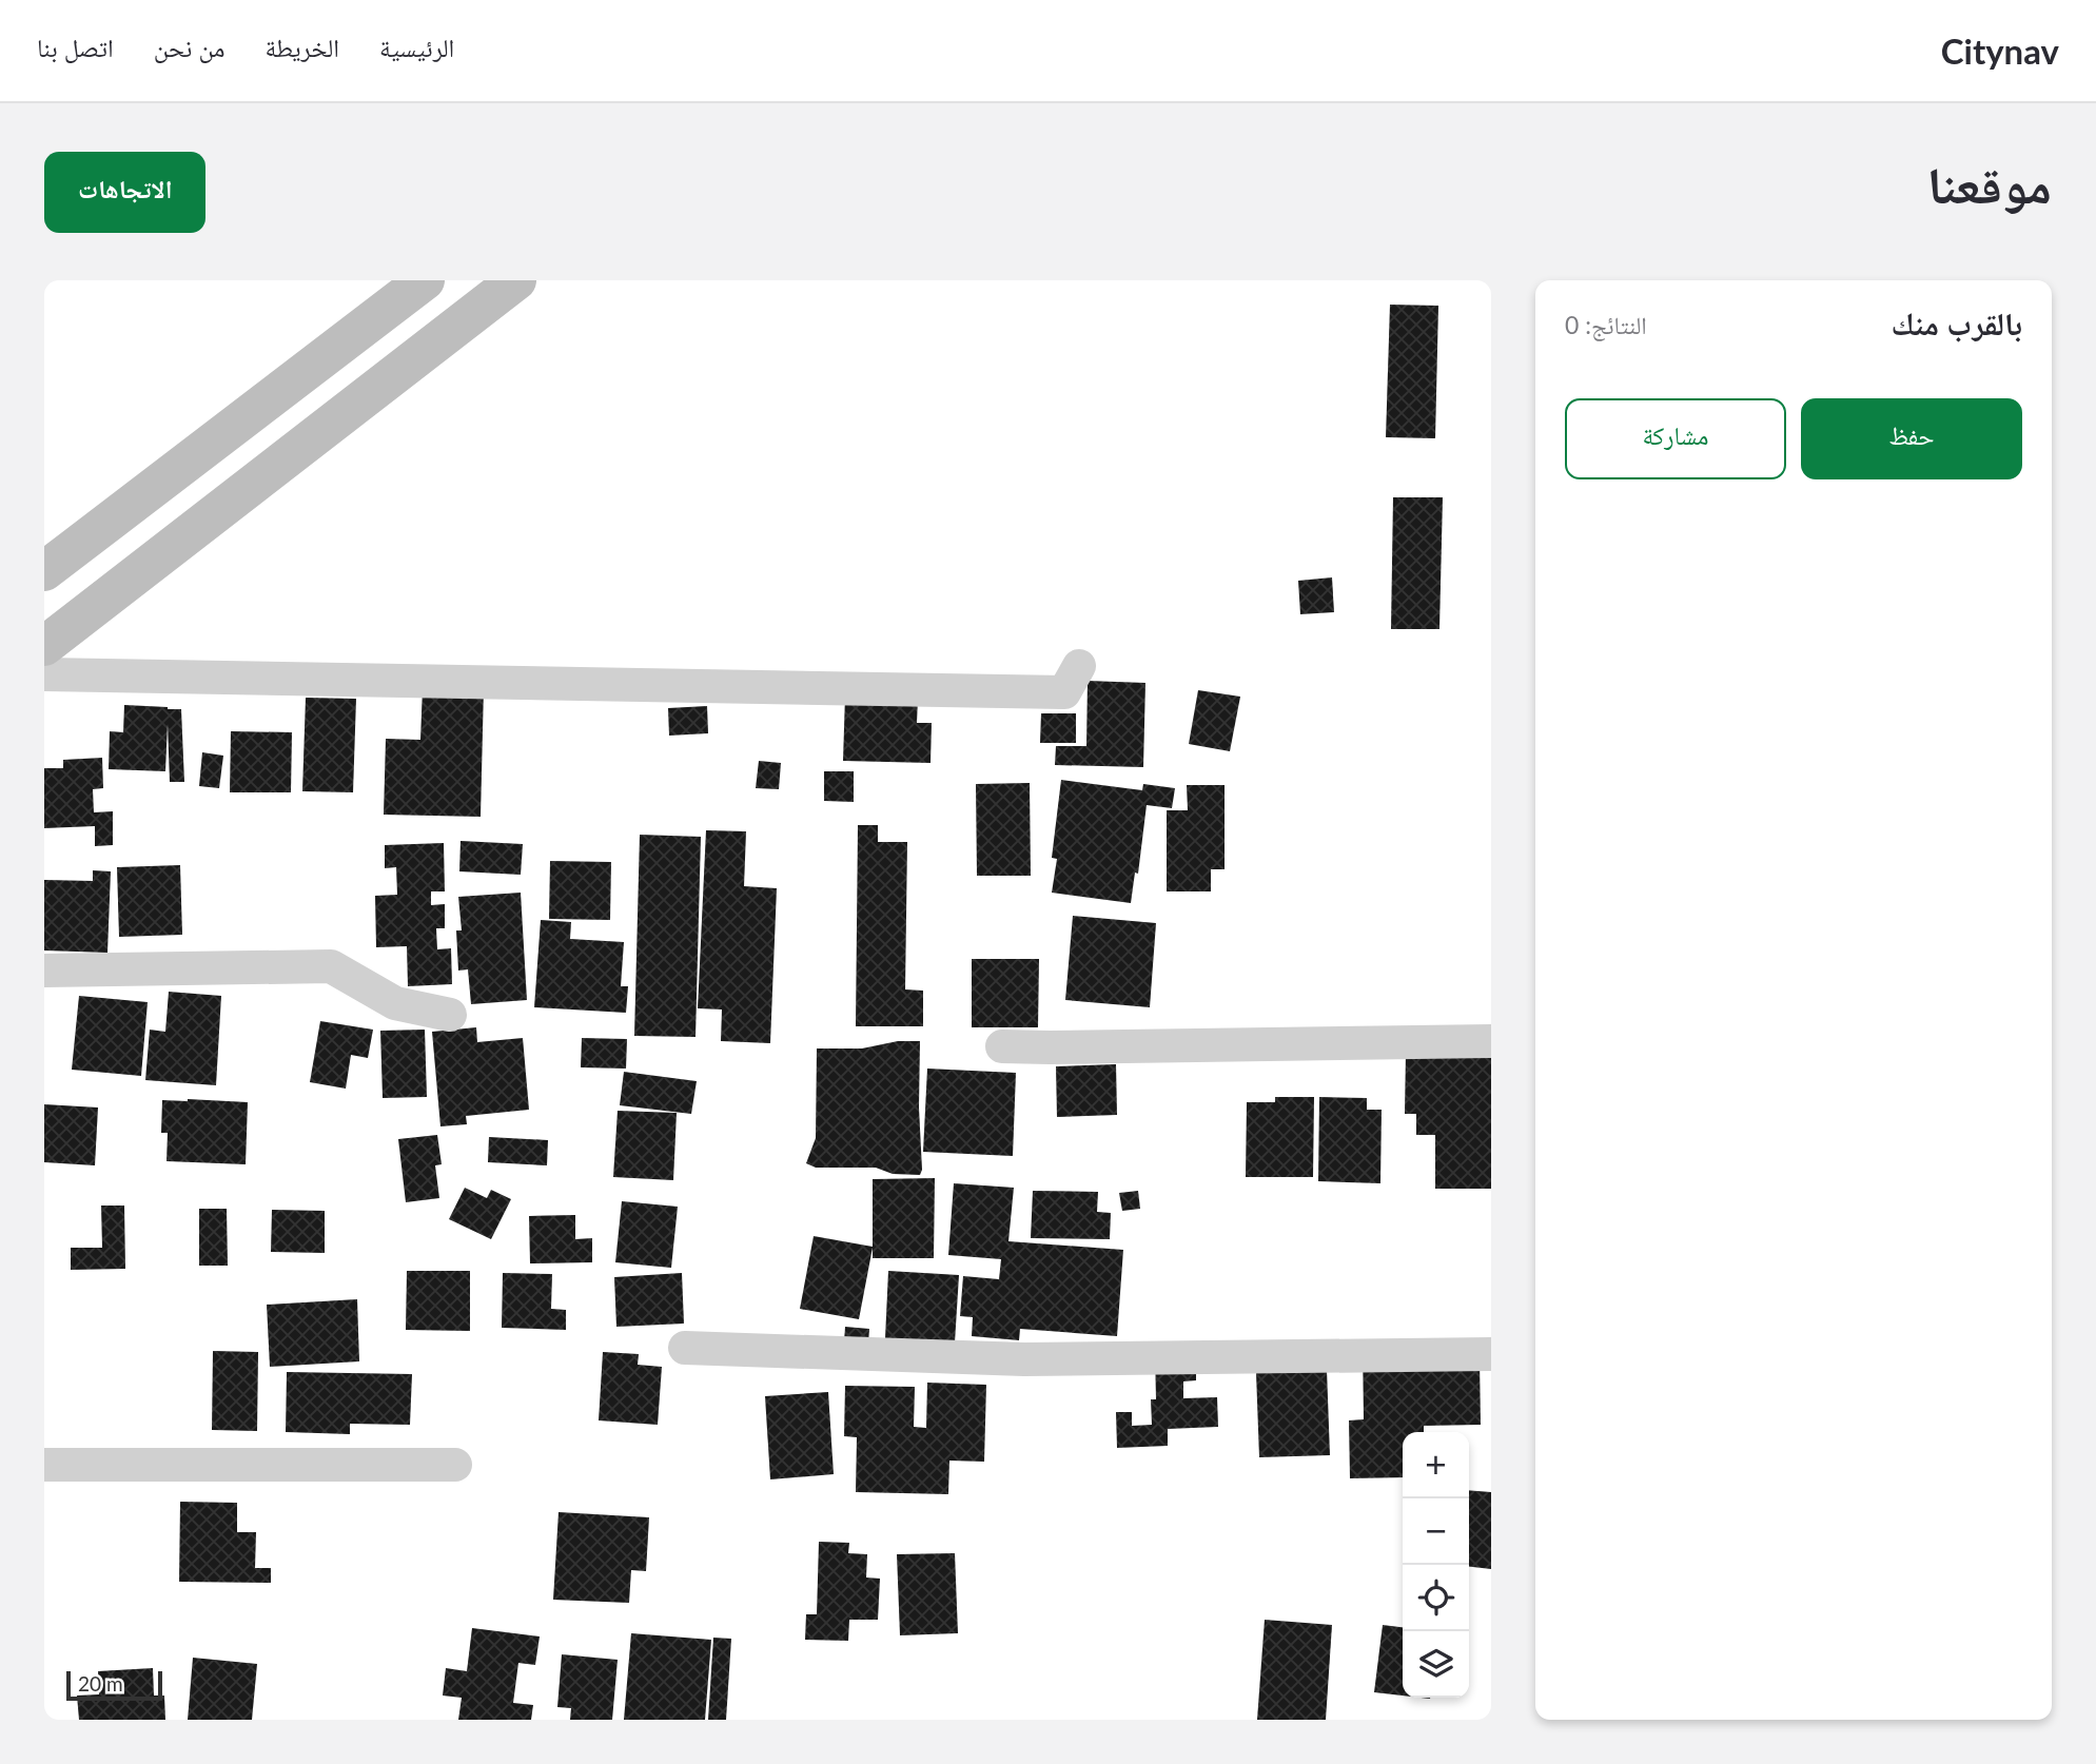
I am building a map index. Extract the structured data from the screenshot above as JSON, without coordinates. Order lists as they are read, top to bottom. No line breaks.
{"scale_bar":"20 m","page":{"header":"Citynav","nav":["الرئيسية","الخريطة","من نحن","اتصل بنا"],"title":"موقعنا","buttons":["الاتجاهات",["حفظ","مشاركة"]],"heading":["بالقرب منك","النتائج: 0"],"map_buttons":["+","−"],"scale":"20 m"}}
